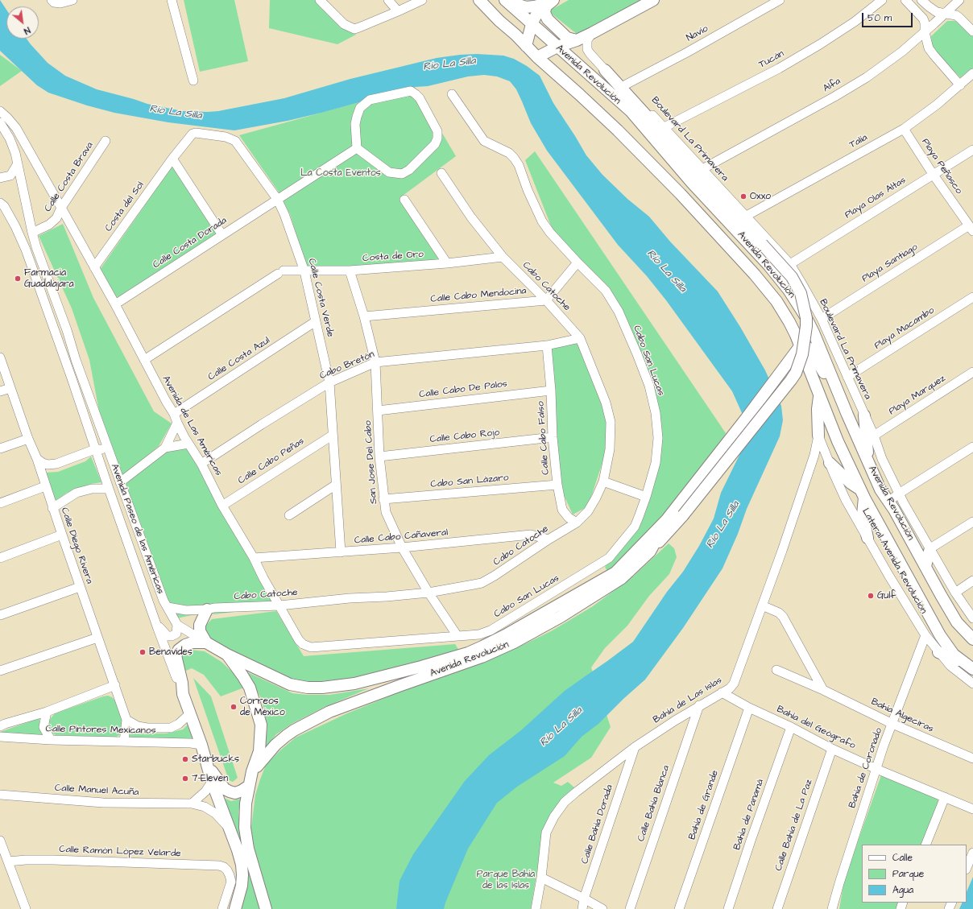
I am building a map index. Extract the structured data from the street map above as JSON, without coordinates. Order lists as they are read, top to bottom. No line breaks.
{"streets":{"main road":["Avenida Revolución","Avenida Paseo de las Américas"],"street":["Navío","Tucán","Alfa","Boulevard La Primavera","Talía","Playa Peñasco","Calle Costa Brava","Playa Olas Altas","Costa del Sol","Calle Costa Dorada","Costa de Oro","Playa Santiago","Cabo Catoche","Calle Cabo Mendocina","Calle Costa Verde","Playa Macambo","Calle Costa Azul","Cabo San Lucas","Cabo Bretón","Calle Cabo De Palos","Playa Marquez","Avenida de Las Américas","Calle Cabo Rojo","Calle Cabo Falso","Calle Cabo Peñas","San Jose Del Cabo","Cabo San Lázaro","Calle Cabo Cañaveral","Calle Diego Rivera","Lateral Avenida Revolución","Bahía de Las Islas","Bahía Algeciras","Bahía del Geógrafo","Calle Pintores Mexicanos","Bahía de Coronado","Calle Manuel Acuña","Calle Bahía Blanca","Bahía de Grande","Bahía de Panamá","Calle Bahía Dorada","Calle Bahía de La Paz","Calle Ramón López Velarde"]},"crossings":[["Navío","Boulevard La Primavera"],["Tucán","Boulevard La Primavera"],["Avenida Revolución","Avenida Paseo de las Américas"],["Alfa","Boulevard La Primavera"],["Boulevard La Primavera","Talía"],["Boulevard La Primavera","Playa Olas Altas"],["Boulevard La Primavera","Playa Santiago"],["Boulevard La Primavera","Playa Macambo"],["Boulevard La Primavera","Playa Marquez"],["Talía","Playa Peñasco"],["Playa Peñasco","Playa Olas Altas"],["Playa Peñasco","Playa Santiago"],["Calle Costa Brava","Avenida de Las Américas"],["Calle Costa Brava","Avenida Paseo de las Américas"],["Costa del Sol","Calle Costa Verde"],["Costa del Sol","Avenida de Las Américas"],["Calle Costa Dorada","Calle Costa Verde"],["Calle Costa Dorada","Avenida de Las Américas"],["Costa de Oro","Cabo Catoche"],["Costa de Oro","Calle Costa Verde"],["Costa de Oro","Avenida de Las Américas"],["Costa de Oro","San Jose Del Cabo"],["Cabo Catoche","Calle Cabo Mendocina"],["Cabo Catoche","Cabo Bretón"],["Cabo Catoche","Avenida de Las Américas"],["Cabo Catoche","Calle Cabo Falso"],["Cabo Catoche","San Jose Del Cabo"],["Cabo Catoche","Avenida Paseo de las Américas"],["Cabo Catoche","Calle Cabo Cañaveral"],["Calle Cabo Mendocina","San Jose Del Cabo"],["Calle Costa Verde","Calle Costa Azul"],["Calle Costa Verde","Cabo Bretón"],["Calle Costa Verde","Calle Cabo Peñas"],["Calle Costa Verde","Calle Cabo Cañaveral"],["Calle Costa Azul","Avenida de Las Américas"],["Cabo San Lucas","Avenida de Las Américas"],["Cabo San Lucas","San Jose Del Cabo"],["Cabo Bretón","Avenida de Las Américas"],["Cabo Bretón","Calle Cabo Falso"],["Cabo Bretón","San Jose Del Cabo"],["Calle Cabo De Palos","Calle Cabo Falso"],["Calle Cabo De Palos","San Jose Del Cabo"],["Avenida de Las Américas","Calle Cabo Peñas"],["Avenida de Las Américas","Calle Cabo Cañaveral"],["Calle Cabo Rojo","Calle Cabo Falso"],["Calle Cabo Rojo","San Jose Del Cabo"],["Calle Cabo Falso","Cabo San Lázaro"],["San Jose Del Cabo","Cabo San Lázaro"],["San Jose Del Cabo","Calle Cabo Cañaveral"],["Avenida Paseo de las Américas","Calle Pintores Mexicanos"],["Avenida Paseo de las Américas","Calle Manuel Acuña"],["Calle Diego Rivera","Calle Pintores Mexicanos"],["Lateral Avenida Revolución","Bahía de Las Islas"],["Lateral Avenida Revolución","Bahía de Coronado"],["Bahía de Las Islas","Bahía del Geógrafo"],["Bahía de Las Islas","Calle Bahía Blanca"],["Bahía de Las Islas","Calle Bahía Dorada"],["Bahía Algeciras","Bahía de Coronado"],["Bahía del Geógrafo","Bahía de Coronado"],["Bahía del Geógrafo","Bahía de Grande"],["Bahía del Geógrafo","Bahía de Panamá"],["Bahía del Geógrafo","Calle Bahía de La Paz"]],"water":["Río La Silla"],"parks":["La Costa Eventos","Parque Bahía de las Islas"],"places":["Oxxo","Farmacia Guadalajara","Gulf","Benavides","Correos de México","Starbucks","7-Eleven"],"legend":["Calle","Parque","Agua"],"scale_bar":"50 m","north":"bottom right"}
